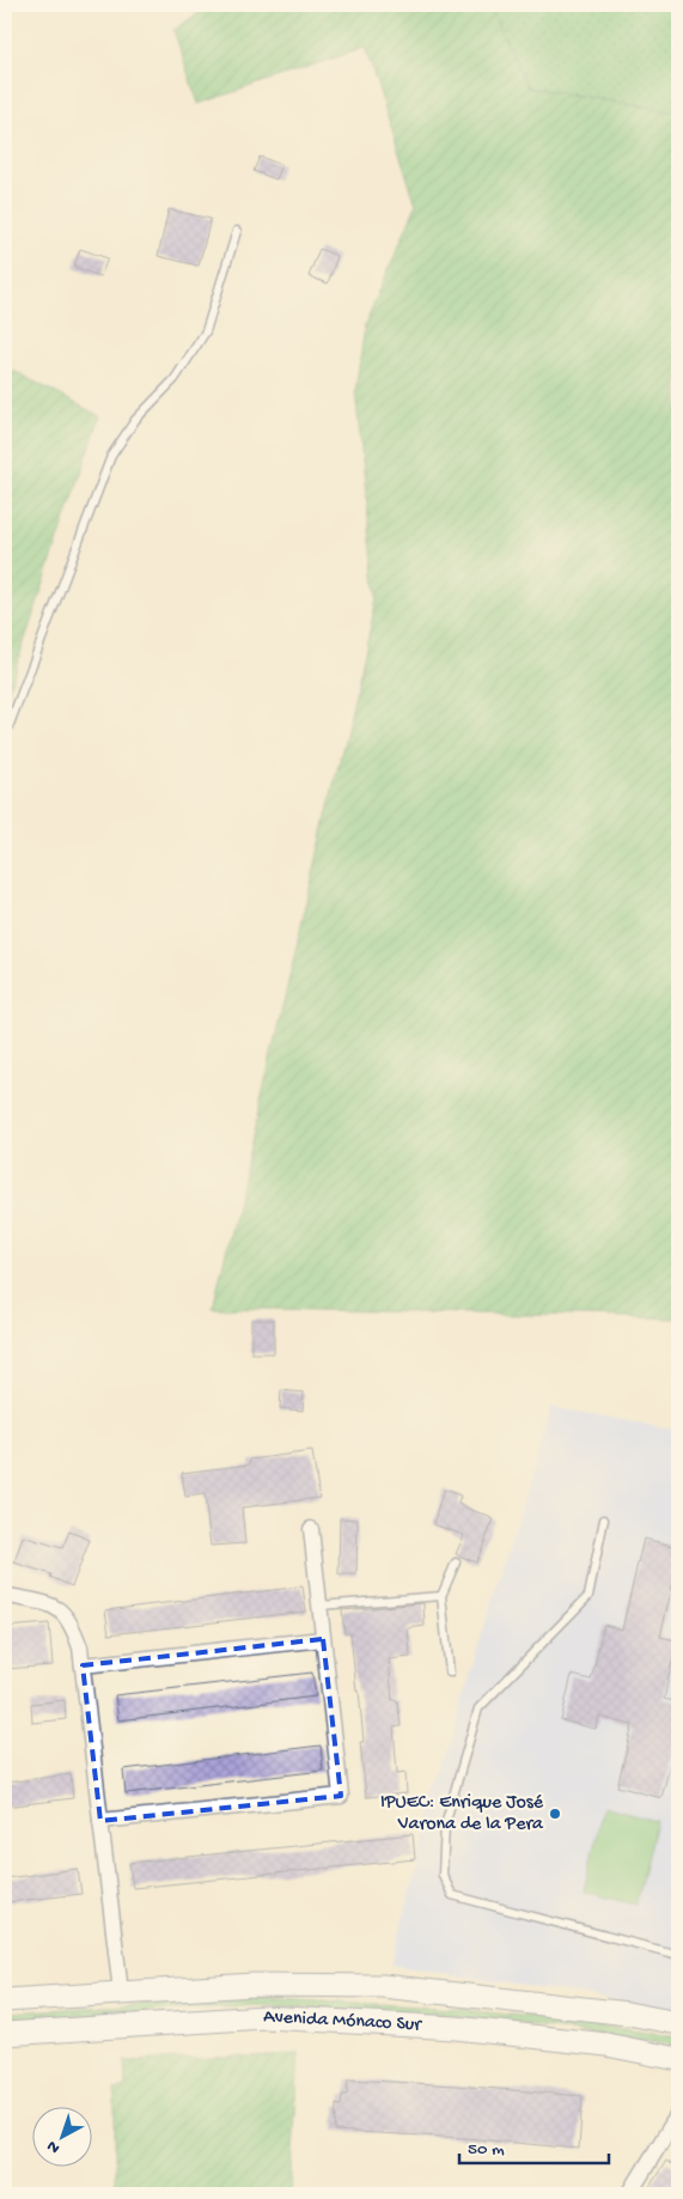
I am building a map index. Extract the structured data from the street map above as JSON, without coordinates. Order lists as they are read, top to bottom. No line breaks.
{"streets":{"main road":["Avenida Mónaco Sur"]},"places":["IPUEC: Enrique José Varona de la Pera"],"scale_bar":"50 m","north":"bottom left"}
